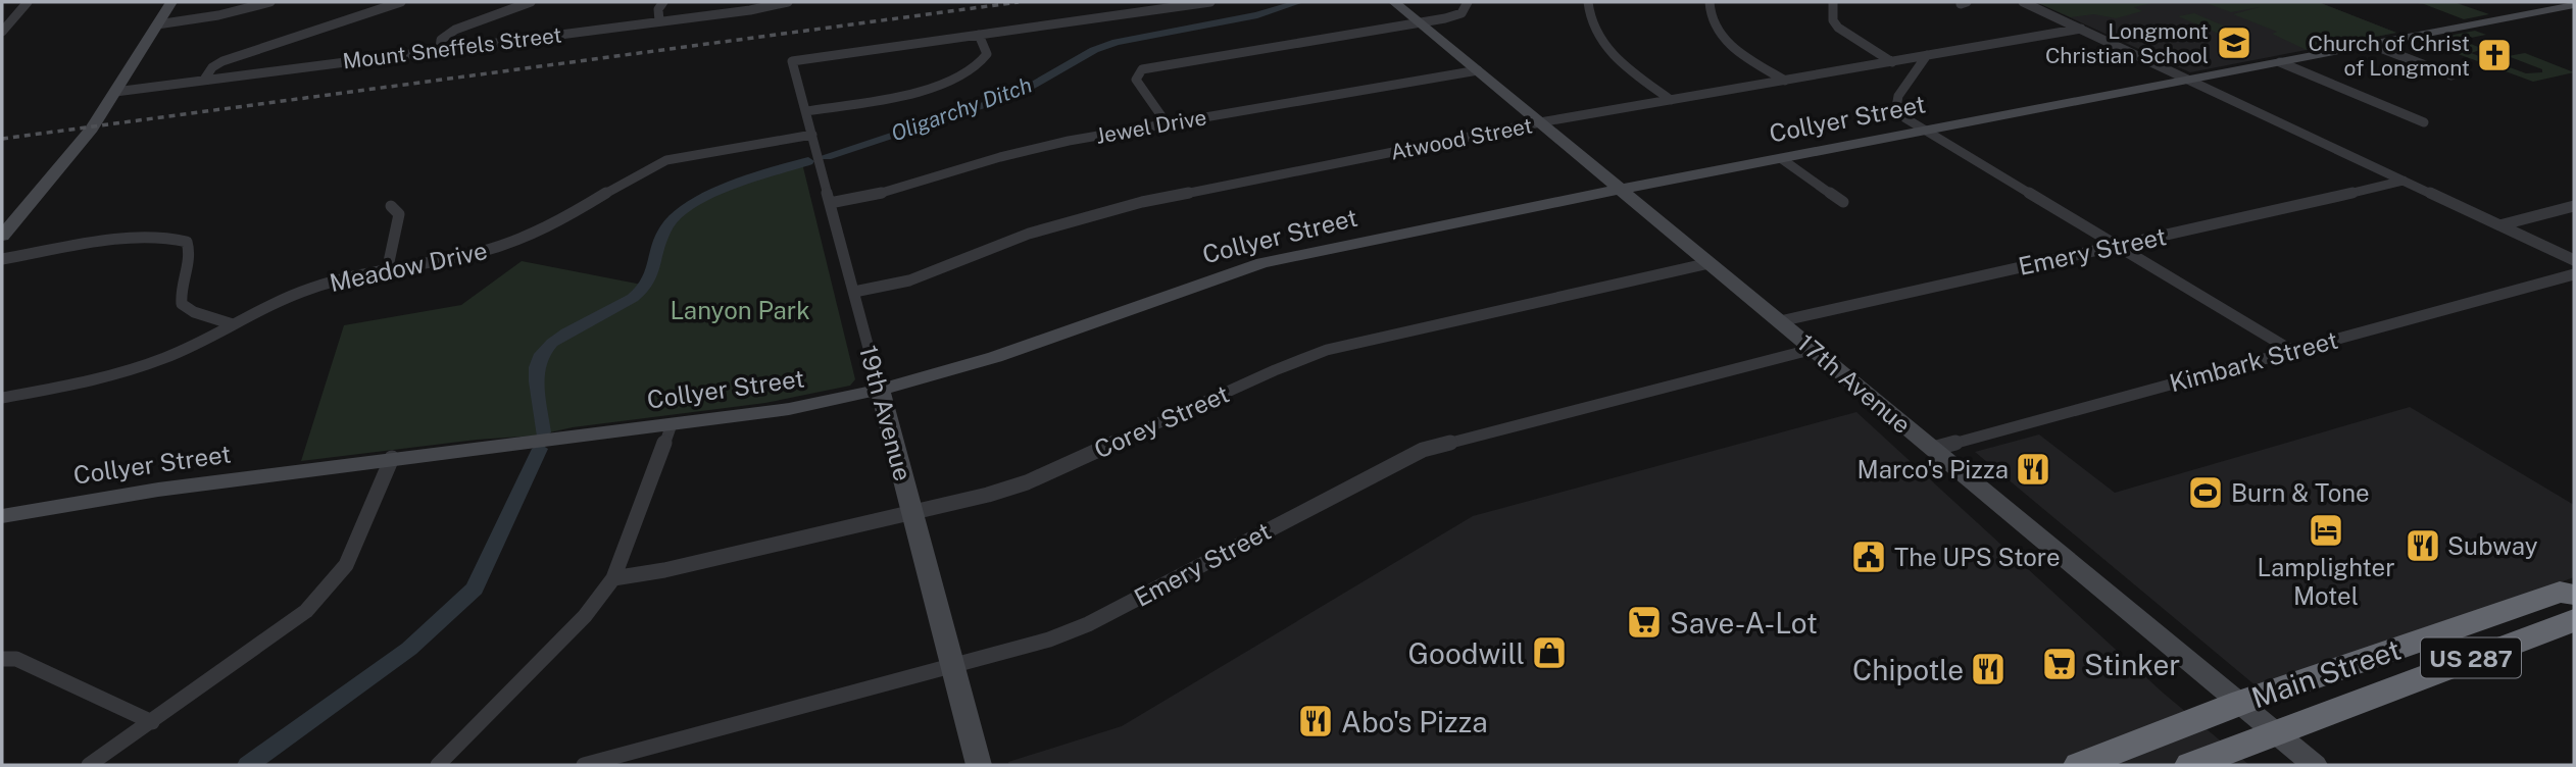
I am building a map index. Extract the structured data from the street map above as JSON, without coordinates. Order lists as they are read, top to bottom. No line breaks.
{"streets":{"highway":["US 287","Main Street"],"street":["Mount Sneffels Street","Collyer Street","Jewel Drive","Atwood Street","Emery Street","Meadow Drive","Kimbark Street","17th Avenue","19th Avenue","Corey Street"]},"crossings":[["Collyer Street","17th Avenue"],["Collyer Street","19th Avenue"],["Jewel Drive","17th Avenue"],["Jewel Drive","19th Avenue"],["Atwood Street","17th Avenue"],["Atwood Street","19th Avenue"],["Emery Street","17th Avenue"],["Emery Street","19th Avenue"],["Meadow Drive","19th Avenue"],["Kimbark Street","17th Avenue"],["17th Avenue","Corey Street"],["17th Avenue","Main Street"],["19th Avenue","Corey Street"]],"water":["Oligarchy Ditch"],"parks":["Lanyon Park"],"places":{"school or university":["Longmont Christian School"],"church":["Church of Christ of Longmont"],"restaurant":["Marco's Pizza","Subway","Chipotle","Abo's Pizza"],"sports":["Burn & Tone"],"hotel":["Lamplighter Motel"],"public building":["The UPS Store"],"supermarket":["Save-A-Lot","Stinker"],"shop":["Goodwill"]}}
